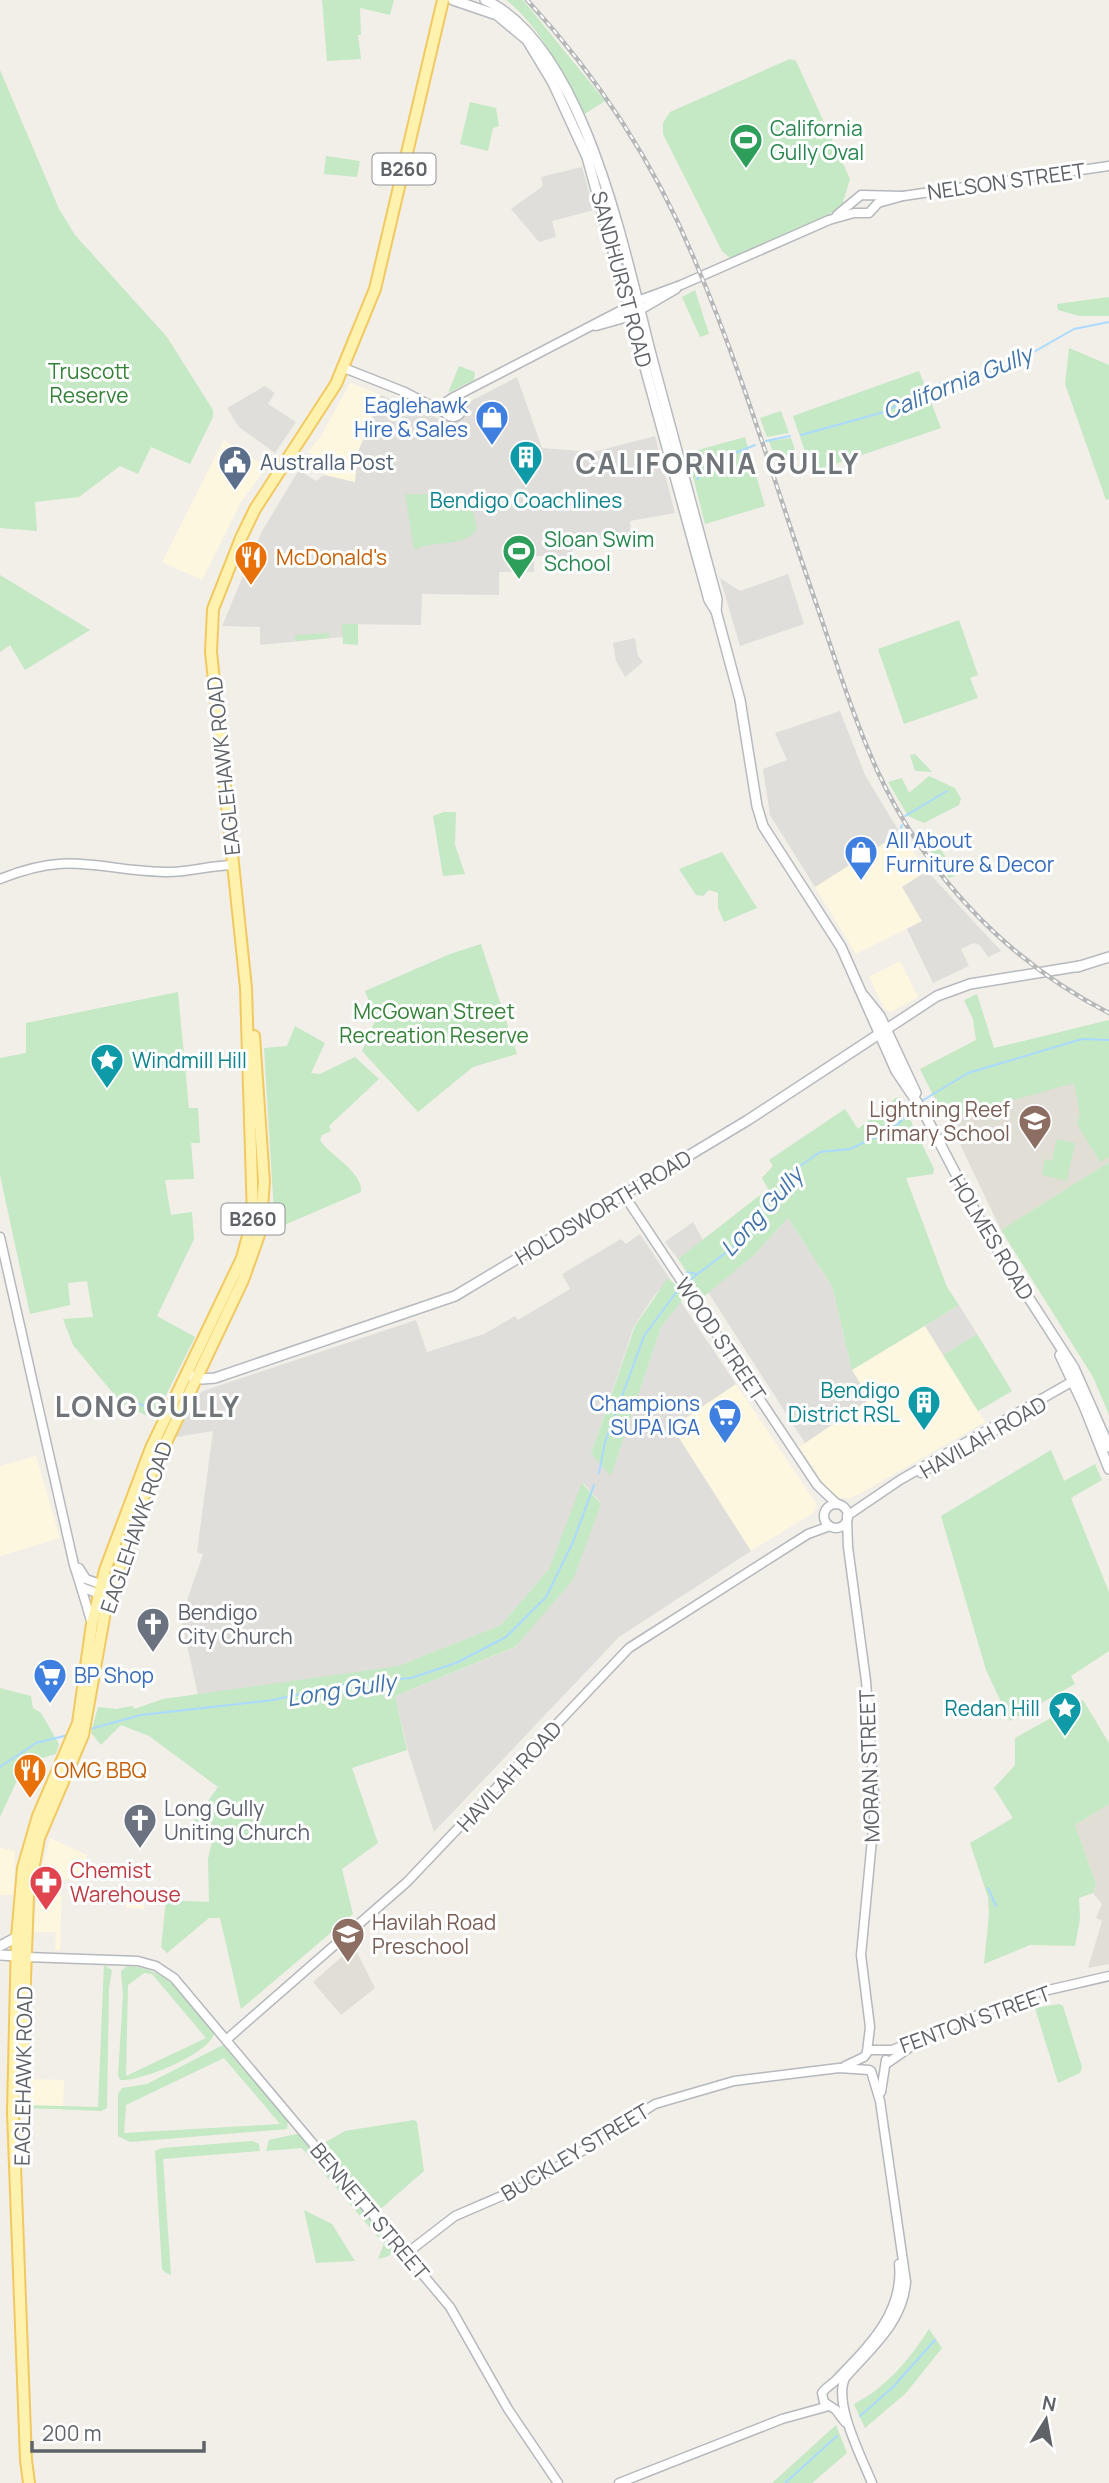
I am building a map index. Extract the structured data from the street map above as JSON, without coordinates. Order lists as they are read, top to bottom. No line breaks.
{"streets":{"main road":["B260","SANDHURST ROAD","EAGLEHAWK ROAD","HOLDSWORTH ROAD","HOLMES ROAD"],"street":["NELSON STREET","WOOD STREET","HAVILAH ROAD","MORAN STREET","FENTON STREET","BUCKLEY STREET","BENNETT STREET"]},"crossings":[["SANDHURST ROAD","HOLMES ROAD"],["EAGLEHAWK ROAD","HOLDSWORTH ROAD"],["EAGLEHAWK ROAD","BENNETT STREET"],["HOLDSWORTH ROAD","HOLMES ROAD"],["HOLDSWORTH ROAD","WOOD STREET"],["HOLMES ROAD","HAVILAH ROAD"],["WOOD STREET","HAVILAH ROAD"],["WOOD STREET","MORAN STREET"],["HAVILAH ROAD","MORAN STREET"],["HAVILAH ROAD","BENNETT STREET"],["MORAN STREET","FENTON STREET"],["MORAN STREET","BUCKLEY STREET"],["FENTON STREET","BUCKLEY STREET"],["BUCKLEY STREET","BENNETT STREET"]],"districts":["CALIFORNIA GULLY","LONG GULLY"],"water":["California Gully","Long Gully"],"parks":["Truscott Reserve","McGowan Street Recreation Reserve"],"places":{"sports":["California Gully Oval","Sloan Swim School"],"shop":["Eaglehawk Hire & Sales","All About Furniture & Decor"],"building":["Bendigo Coachlines","Bendigo District RSL"],"public building":["AustralIa Post"],"restaurant":["McDonald's","OMG BBQ"],"place":["Windmill Hill","Redan Hill"],"school or university":["Lightning Reef Primary School","Havilah Road Preschool"],"supermarket":["Champions SUPA IGA","BP Shop"],"church":["Bendigo City Church","Long Gully Uniting Church"],"pharmacy":["Chemist Warehouse"]},"scale_bar":"200 m","north":"top"}
